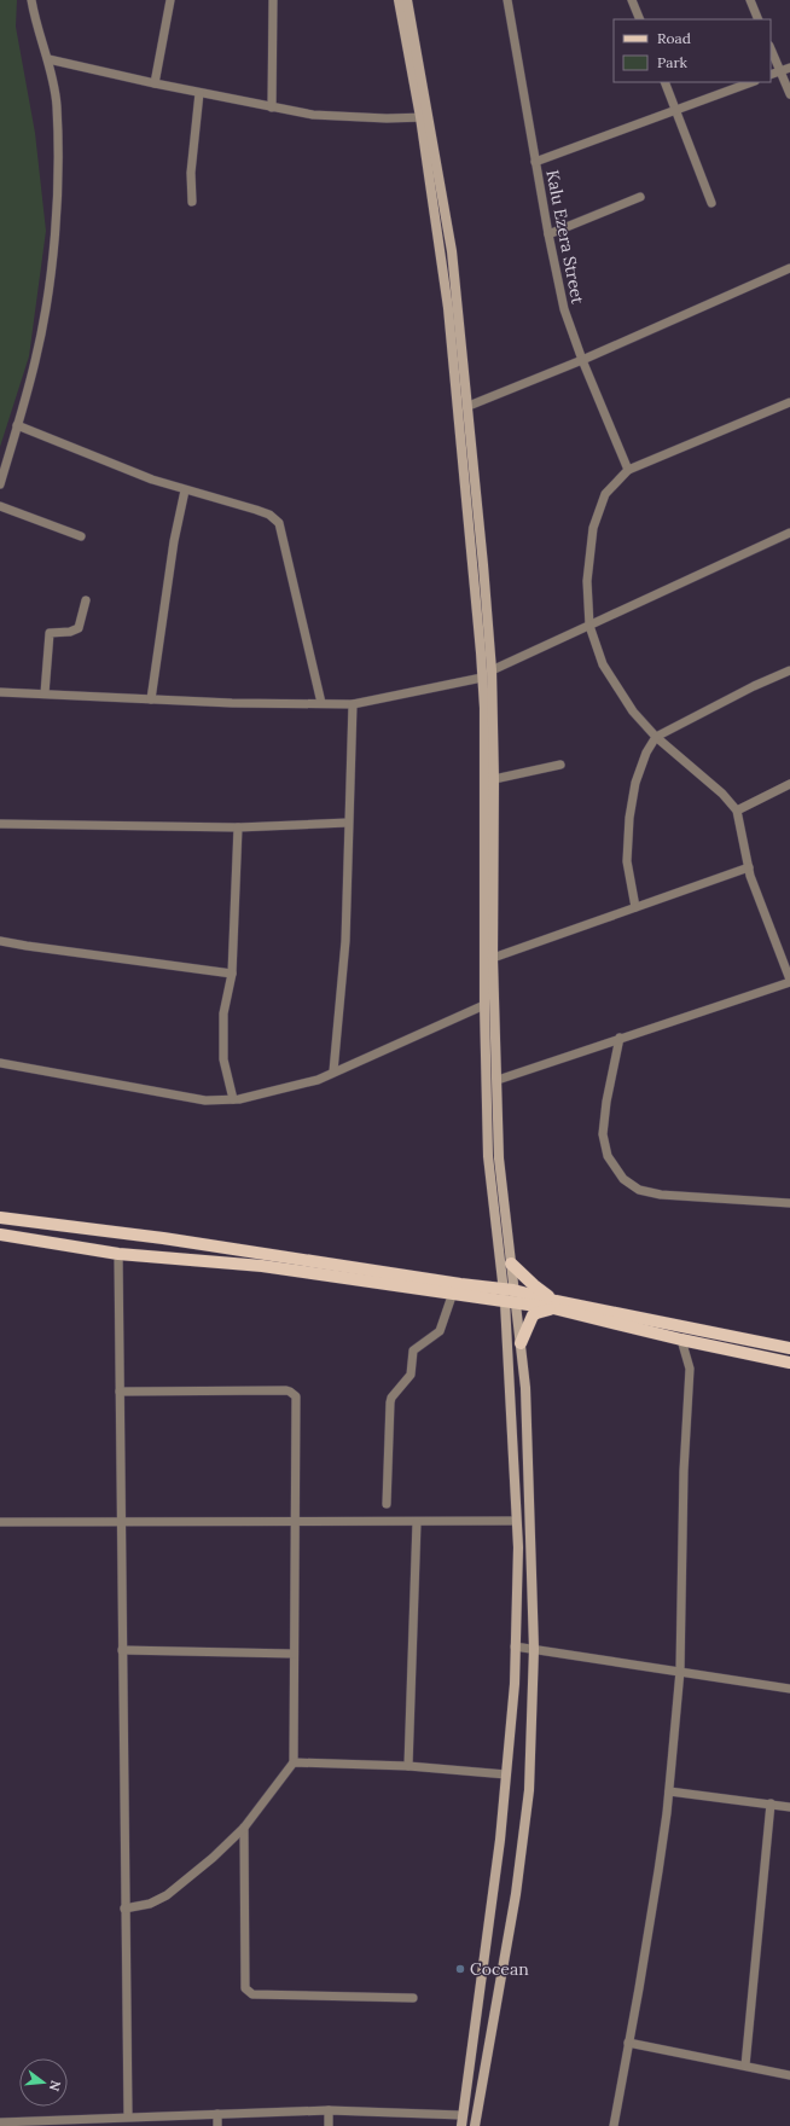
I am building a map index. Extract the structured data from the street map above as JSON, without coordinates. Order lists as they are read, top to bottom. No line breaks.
{"streets":{"street":["Kalu Ezera Street"]},"places":["Cocean"],"legend":["Road","Park"],"north":"right"}
